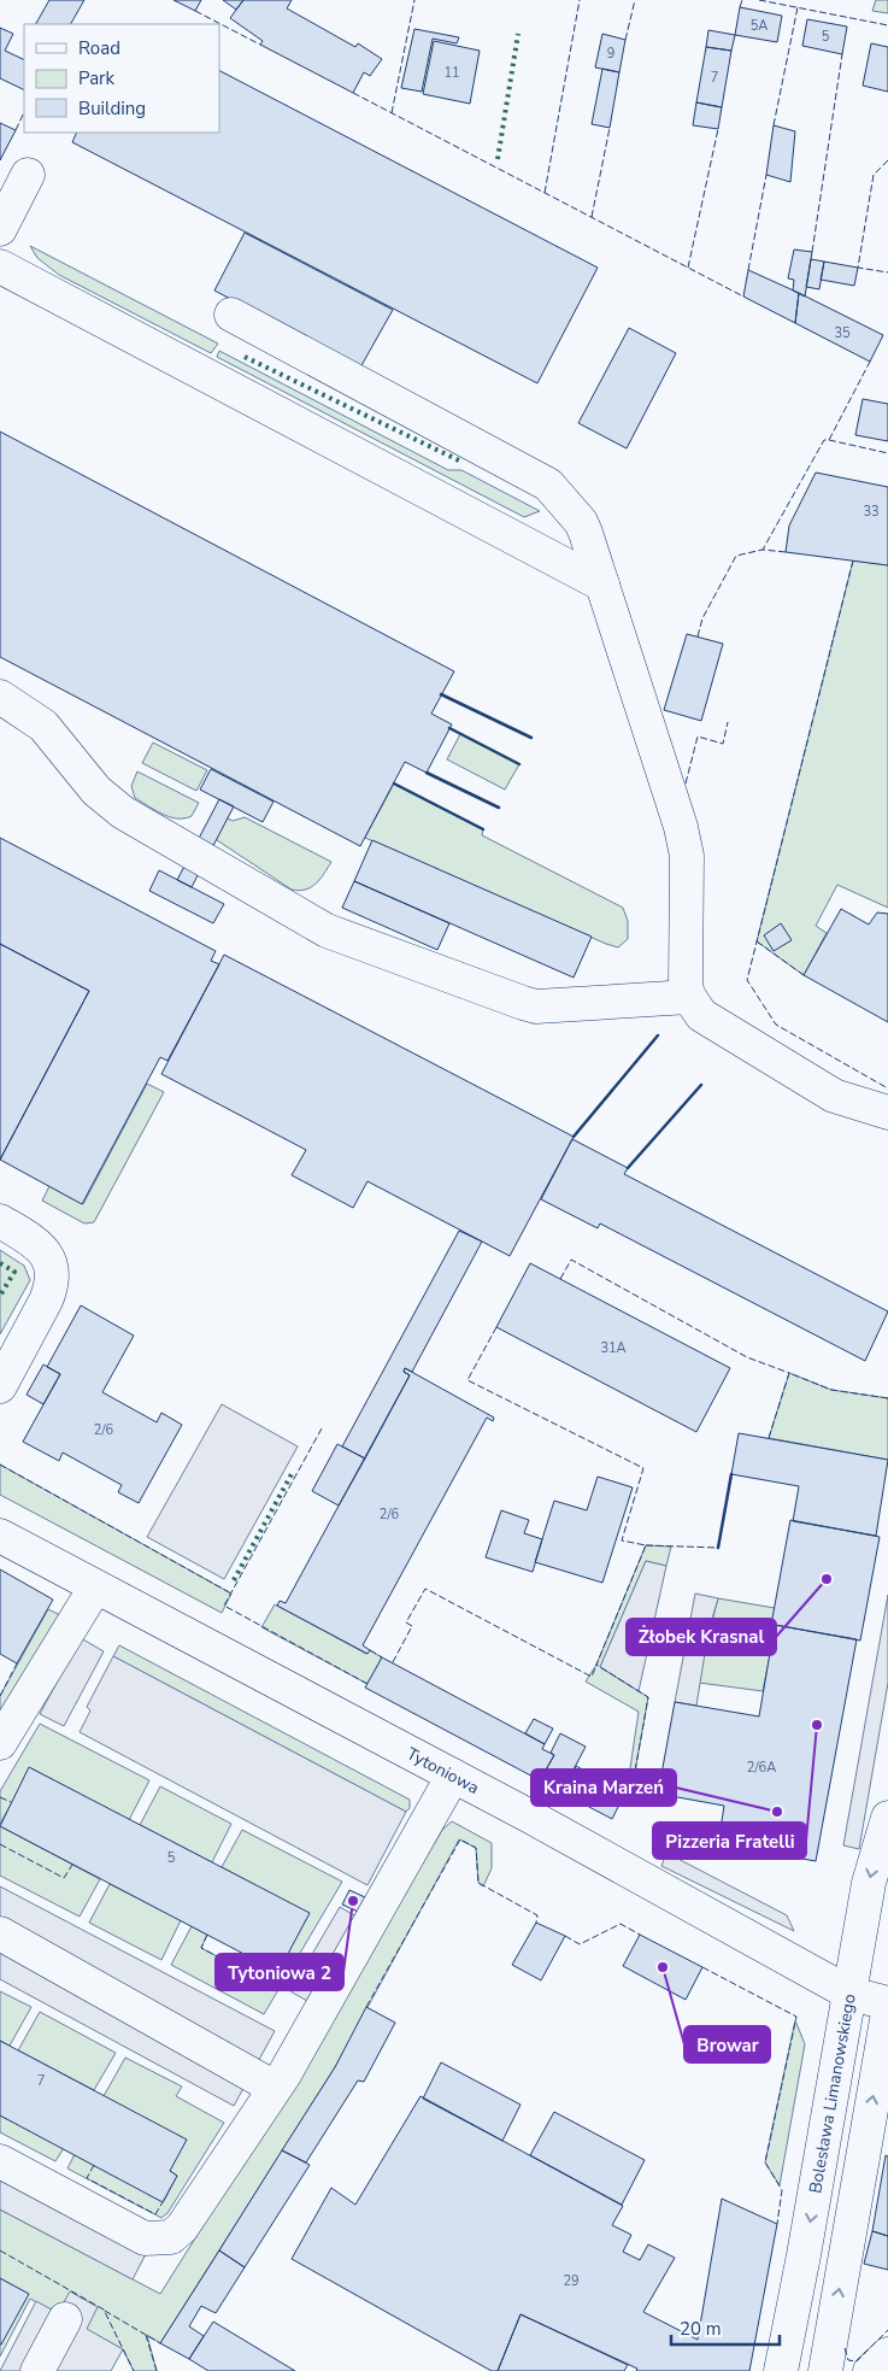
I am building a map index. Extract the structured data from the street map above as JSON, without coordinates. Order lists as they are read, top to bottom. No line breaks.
{"streets":{"street":["Tytoniowa","Bolesława Limanowskiego"]},"crossings":[["Tytoniowa","Bolesława Limanowskiego"]],"places":["Żłobek Krasnal","Pizzeria Fratelli","Kraina Marzeń","Tytoniowa 2","Browar"],"house_numbers":["5A","5","9","11","7","35","33","31A","2/6","2/6","2/6A","5","7","29"],"legend":["Road","Park","Building"],"scale_bar":"20 m"}
